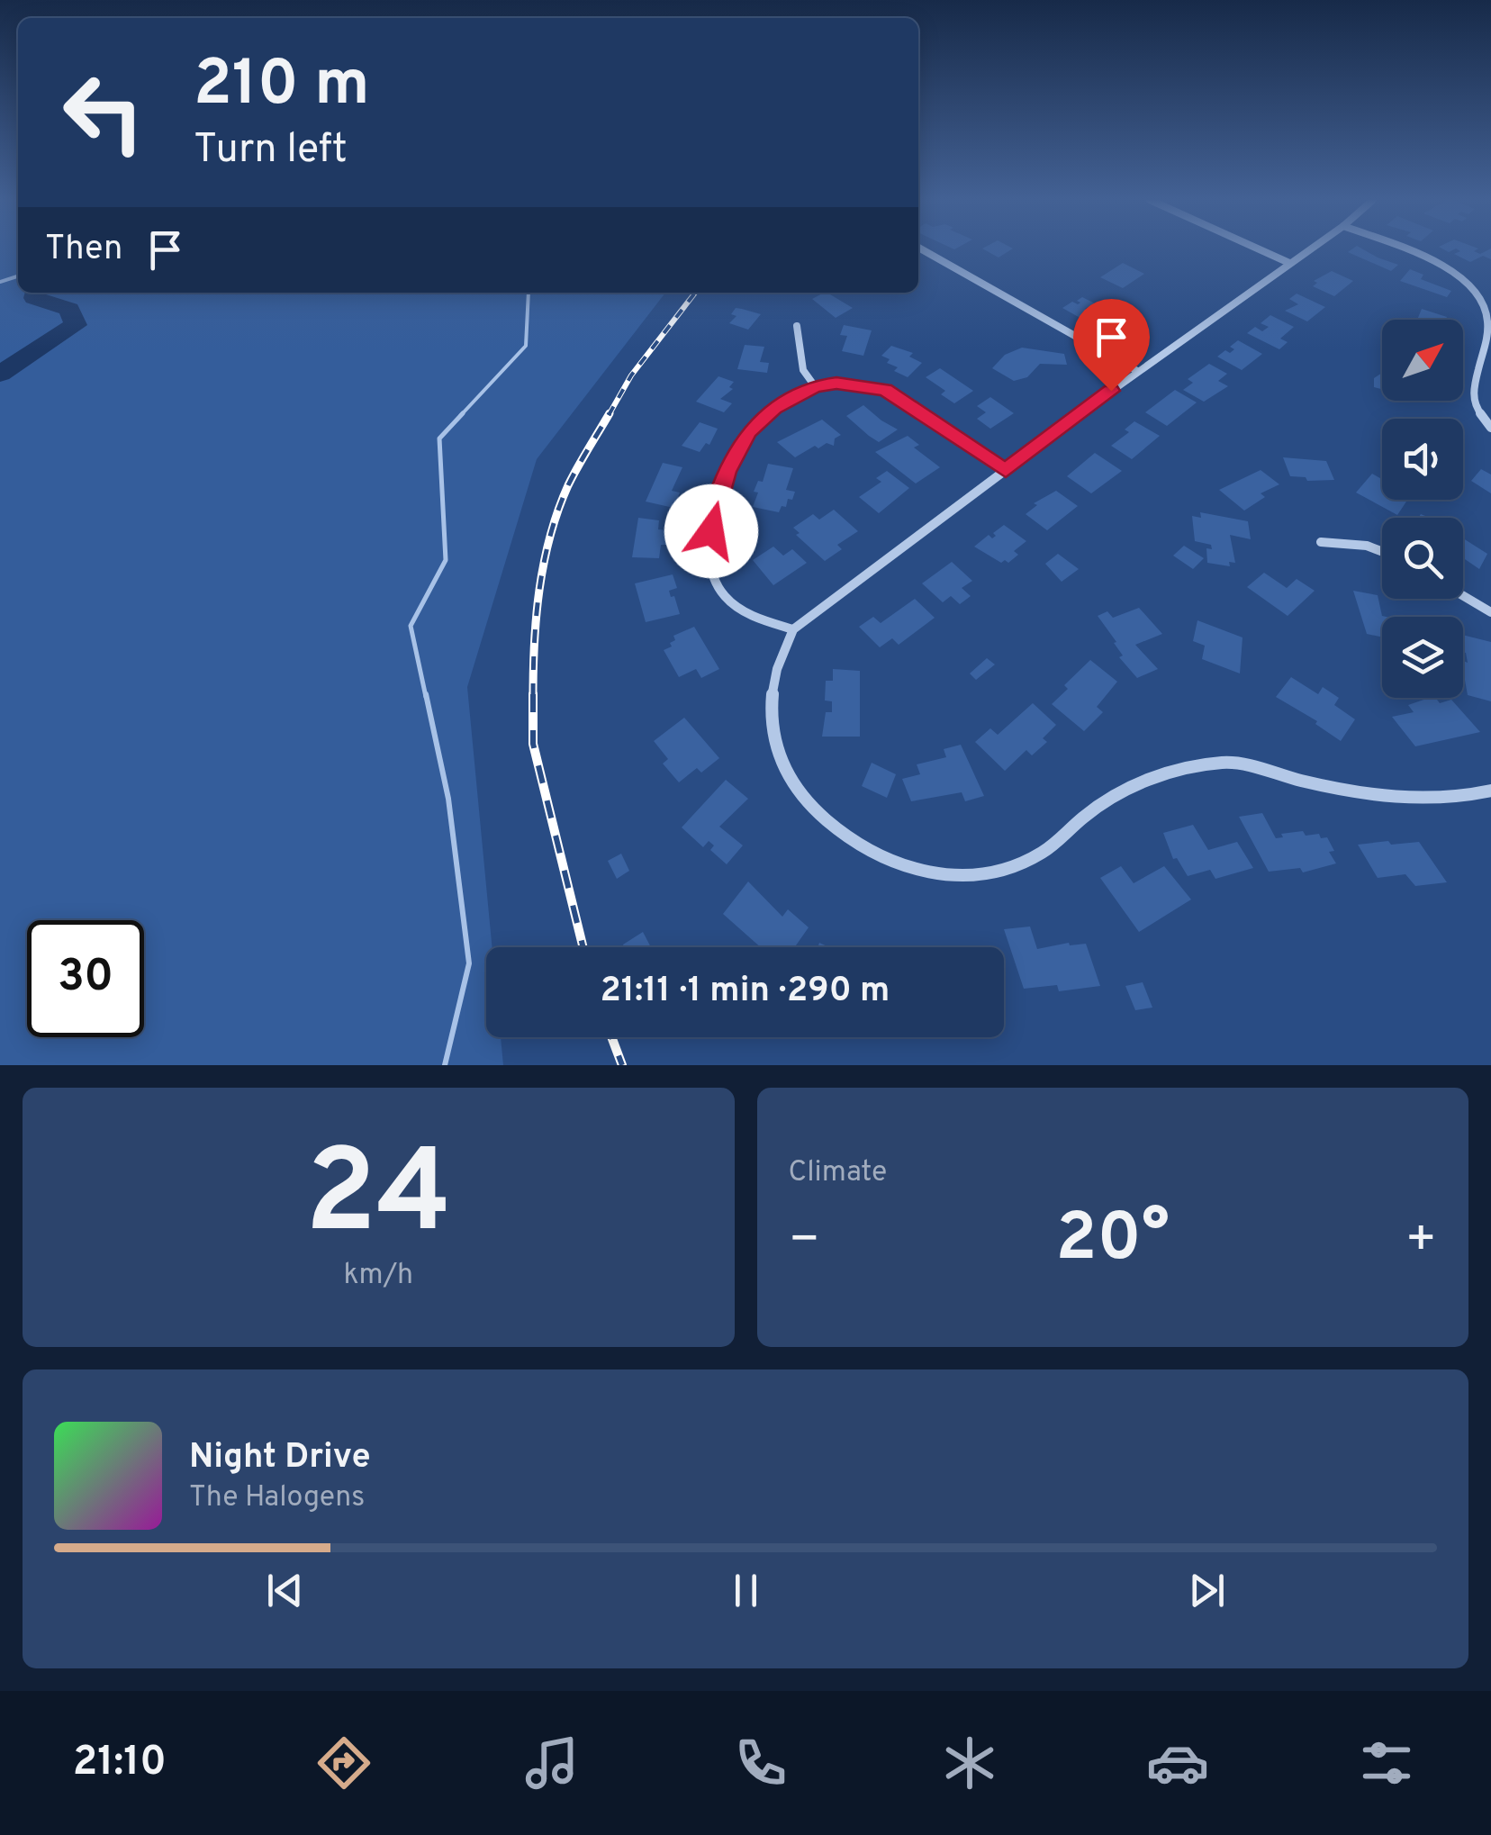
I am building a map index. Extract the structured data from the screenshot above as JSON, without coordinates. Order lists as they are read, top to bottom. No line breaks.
{"north":"top right","page":{"turn":["210 m","Turn left"],"then":"Then","limit":"30","trip":"21:11 · 1 min · 290 m","tile":[["24","km/h"],"Climate"],"heat":["−","20°","+"],"song":["Night Drive","The Halogens"],"tabs":"21:10"}}
